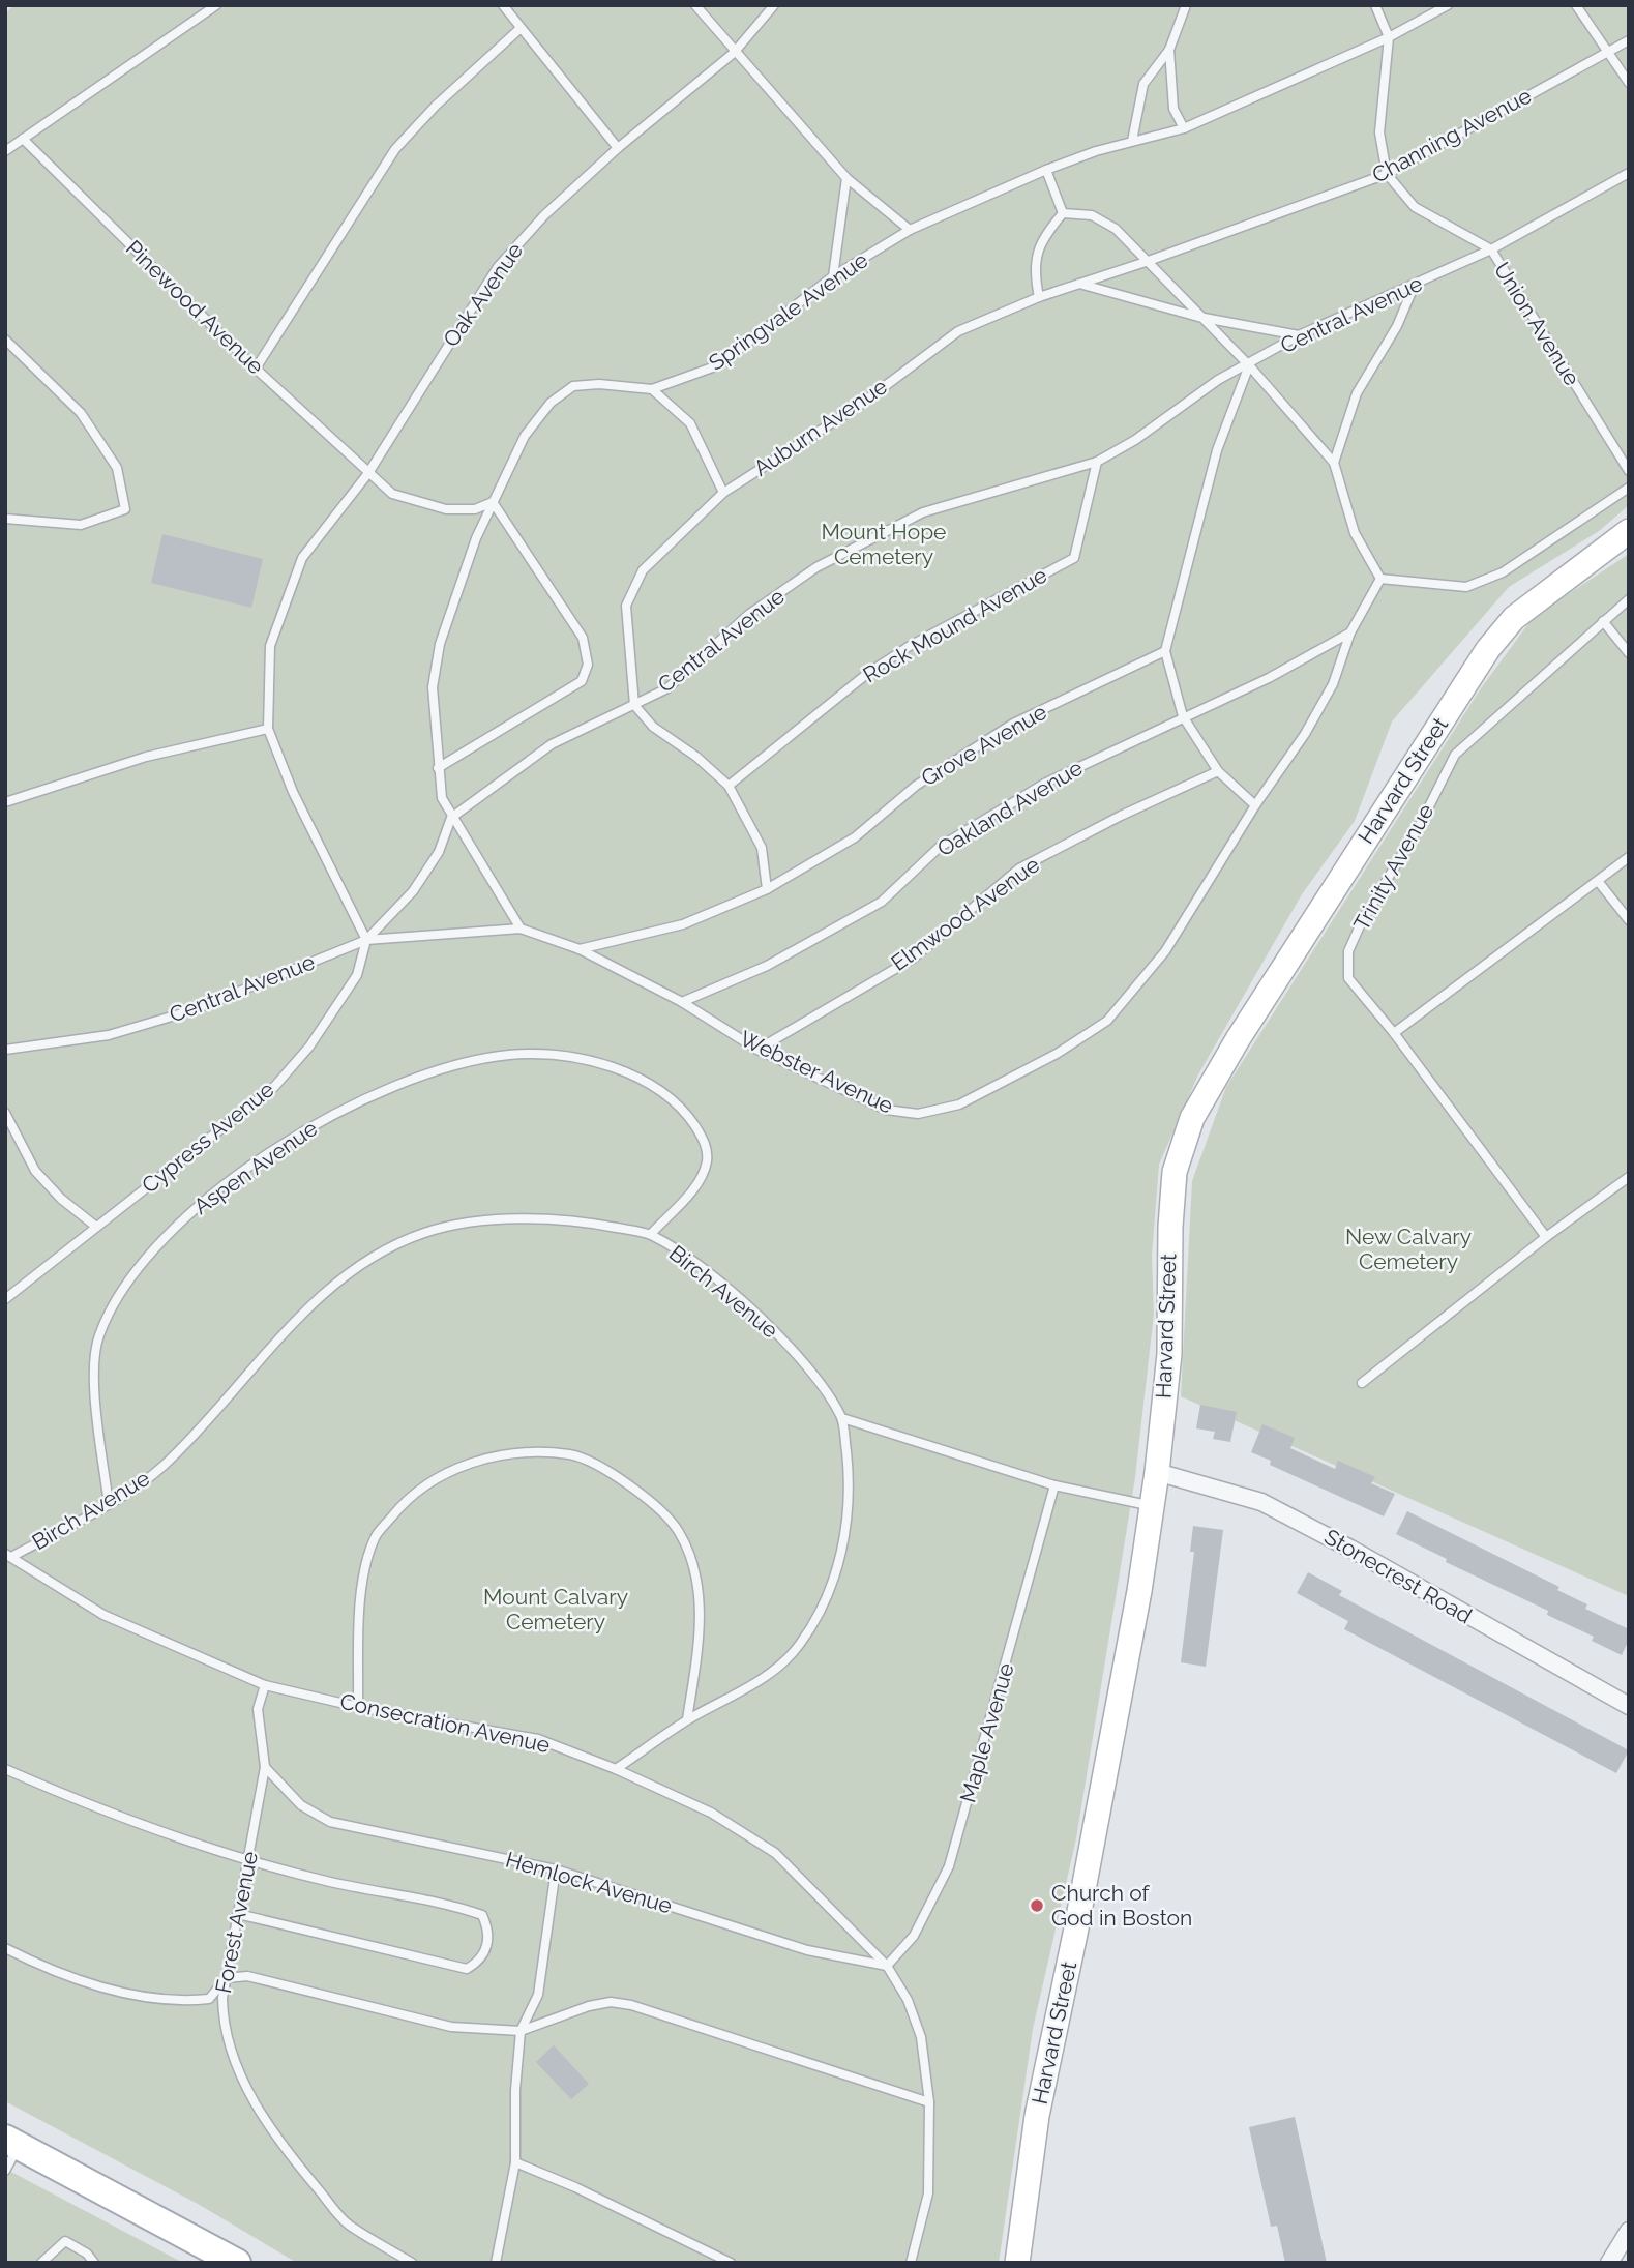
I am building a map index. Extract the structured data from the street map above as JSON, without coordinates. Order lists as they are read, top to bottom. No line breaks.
{"streets":{"main road":["Harvard Street"],"street":["Stonecrest Road"],"lane":["Channing Avenue","Oak Avenue","Pinewood Avenue","Springvale Avenue","Central Avenue","Union Avenue","Auburn Avenue","Rock Mound Avenue","Grove Avenue","Oakland Avenue","Trinity Avenue","Elmwood Avenue","Webster Avenue","Cypress Avenue","Aspen Avenue","Birch Avenue","Consecration Avenue","Maple Avenue","Hemlock Avenue","Forest Avenue"]},"crossings":[["Channing Avenue","Union Avenue"],["Channing Avenue","Auburn Avenue"],["Oak Avenue","Pinewood Avenue"],["Pinewood Avenue","Springvale Avenue"],["Springvale Avenue","Central Avenue"],["Springvale Avenue","Webster Avenue"],["Central Avenue","Union Avenue"],["Central Avenue","Auburn Avenue"],["Central Avenue","Rock Mound Avenue"],["Central Avenue","Webster Avenue"],["Central Avenue","Cypress Avenue"],["Grove Avenue","Webster Avenue"],["Harvard Street","Stonecrest Road"],["Oakland Avenue","Webster Avenue"],["Elmwood Avenue","Webster Avenue"],["Webster Avenue","Cypress Avenue"],["Aspen Avenue","Birch Avenue"],["Birch Avenue","Consecration Avenue"],["Consecration Avenue","Maple Avenue"],["Consecration Avenue","Hemlock Avenue"],["Consecration Avenue","Forest Avenue"],["Maple Avenue","Hemlock Avenue"],["Hemlock Avenue","Forest Avenue"]],"parks":["Mount Hope Cemetery","New Calvary Cemetery","Mount Calvary Cemetery"],"places":["Church of God in Boston"]}
